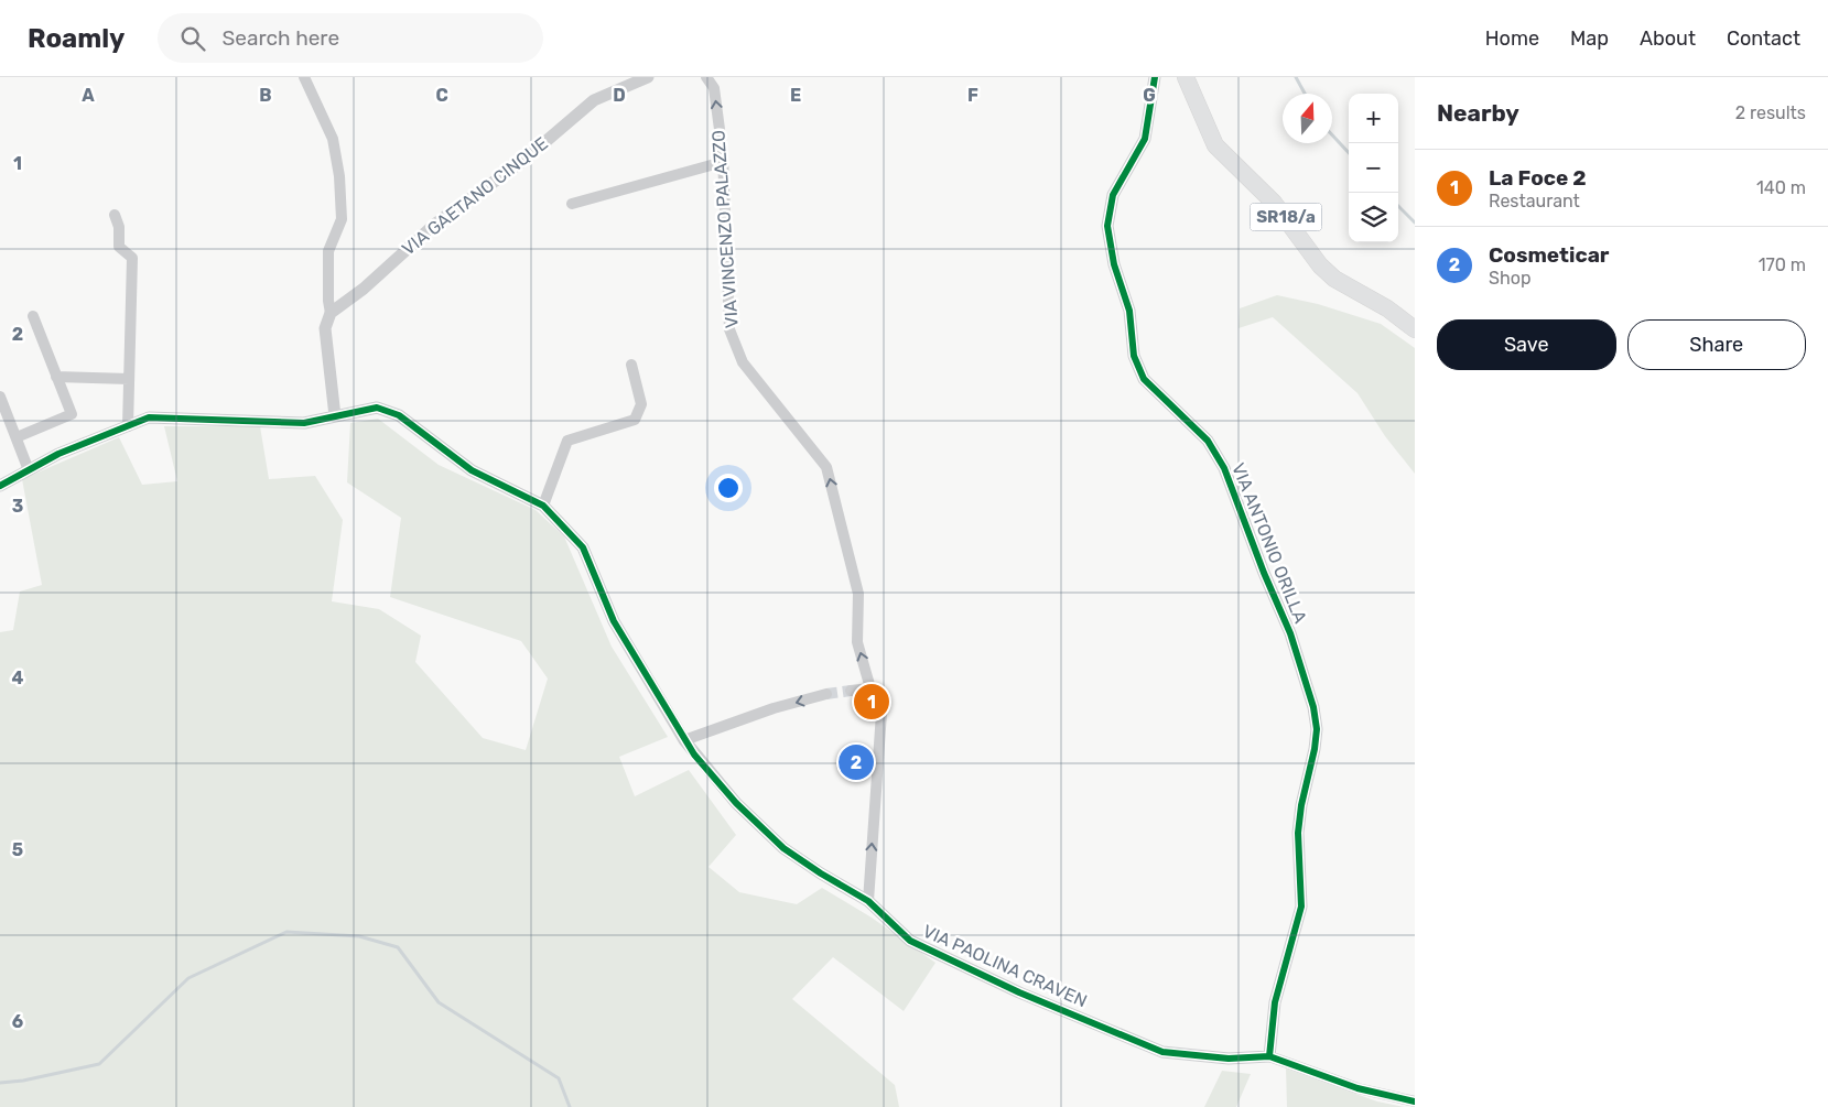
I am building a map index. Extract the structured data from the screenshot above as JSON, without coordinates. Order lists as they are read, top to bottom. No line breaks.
{"streets":{"main road":["SR18/a"],"street":["VIA GAETANO CINQUE","VIA VINCENZO PALAZZO","VIA ANTONIO ORILLA","VIA PAOLINA CRAVEN"]},"crossings":[["VIA VINCENZO PALAZZO","VIA PAOLINA CRAVEN"],["VIA ANTONIO ORILLA","VIA PAOLINA CRAVEN"]],"one_way":["VIA VINCENZO PALAZZO"],"north":"top","page":{"header":"Roamly","search":"Search here","nav":["Home","Map","About","Contact"],"heading":["Nearby","2 results"],"map_buttons":["+","−"],"list":[{"mark":"1","name":"La Foce 2","note":"Restaurant","value":"140 m"},{"mark":"2","name":"Cosmeticar","note":"Shop","value":"170 m"}],"buttons":["Save","Share"],"pins":["1","2"]},"grid":{"columns":["A","B","C","D","E","F","G"],"rows":["1","2","3","4","5","6"]}}
